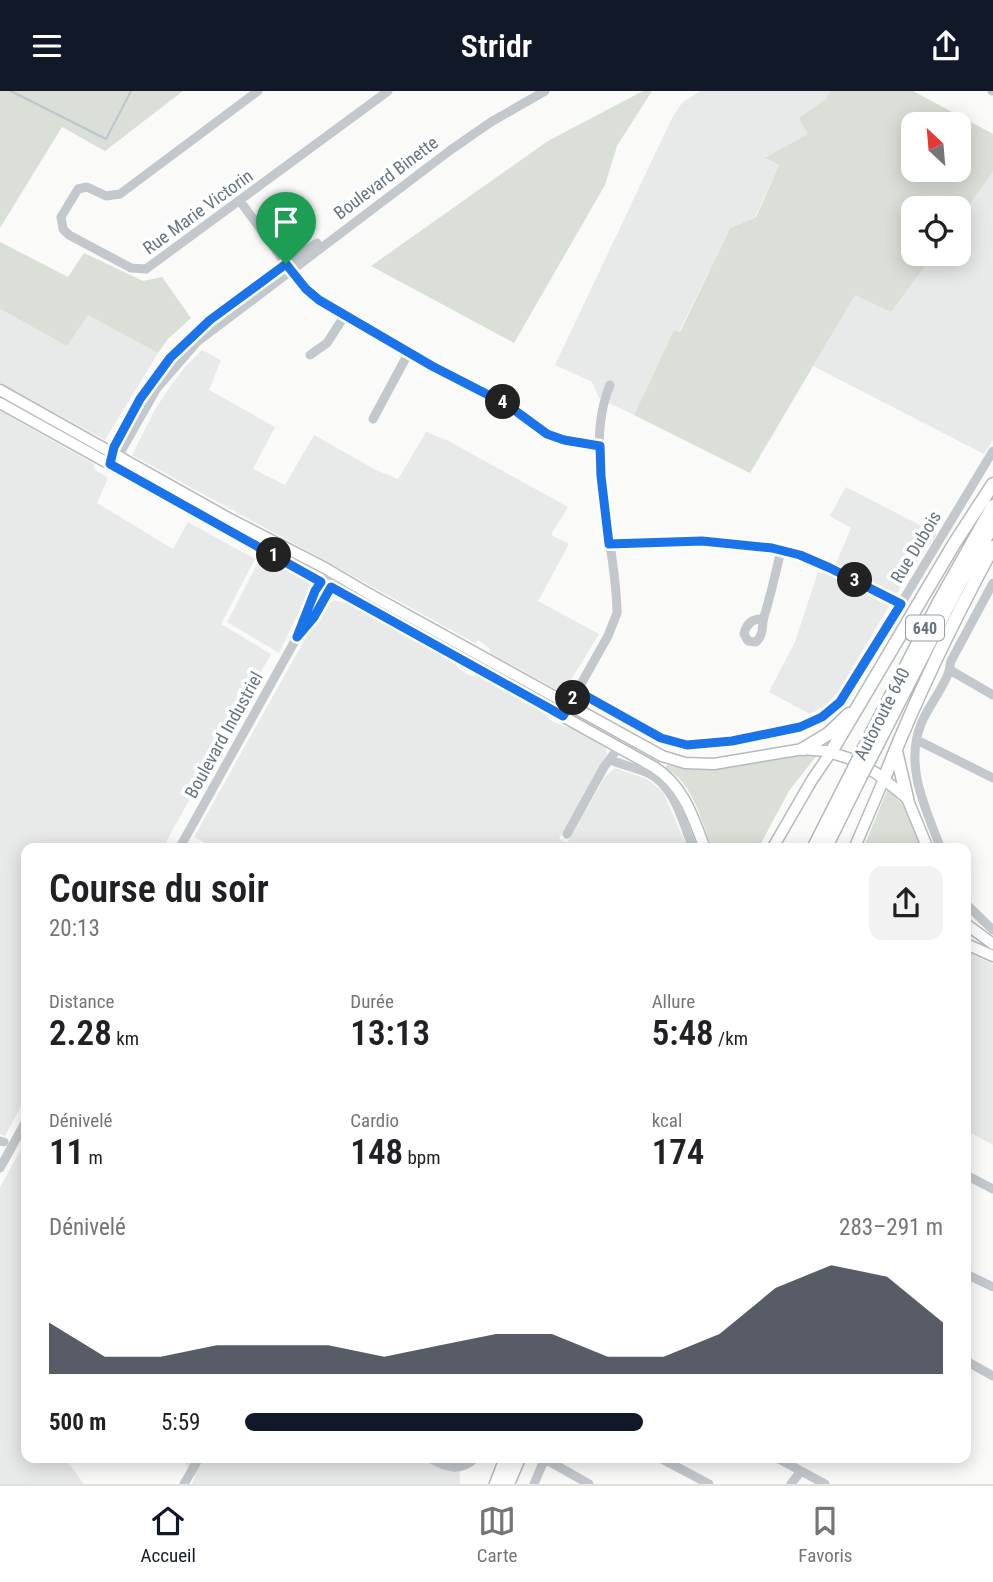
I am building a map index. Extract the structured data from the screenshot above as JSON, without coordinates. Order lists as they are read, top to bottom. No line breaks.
{"streets":{"highway":["640","Autoroute 640"],"street":["Boulevard Binette","Rue Marie Victorin","Rue Dubois","Boulevard Industriel"]},"north":"top left","page":{"header":"Stridr","pins":["4","1","3","2"],"heading":["Course du soir","20:13"],"stats":[["Distance","2.28 km"],["Durée","13:13"],["Allure","5:48 /km"],["Dénivelé","11 m"],["Cardio","148 bpm"],["kcal","174"]],"chart":["Dénivelé","283–291 m"],"list":[{"name":"500 m","note":"5:59"}],"tabs":["Accueil","Carte","Favoris"]}}
